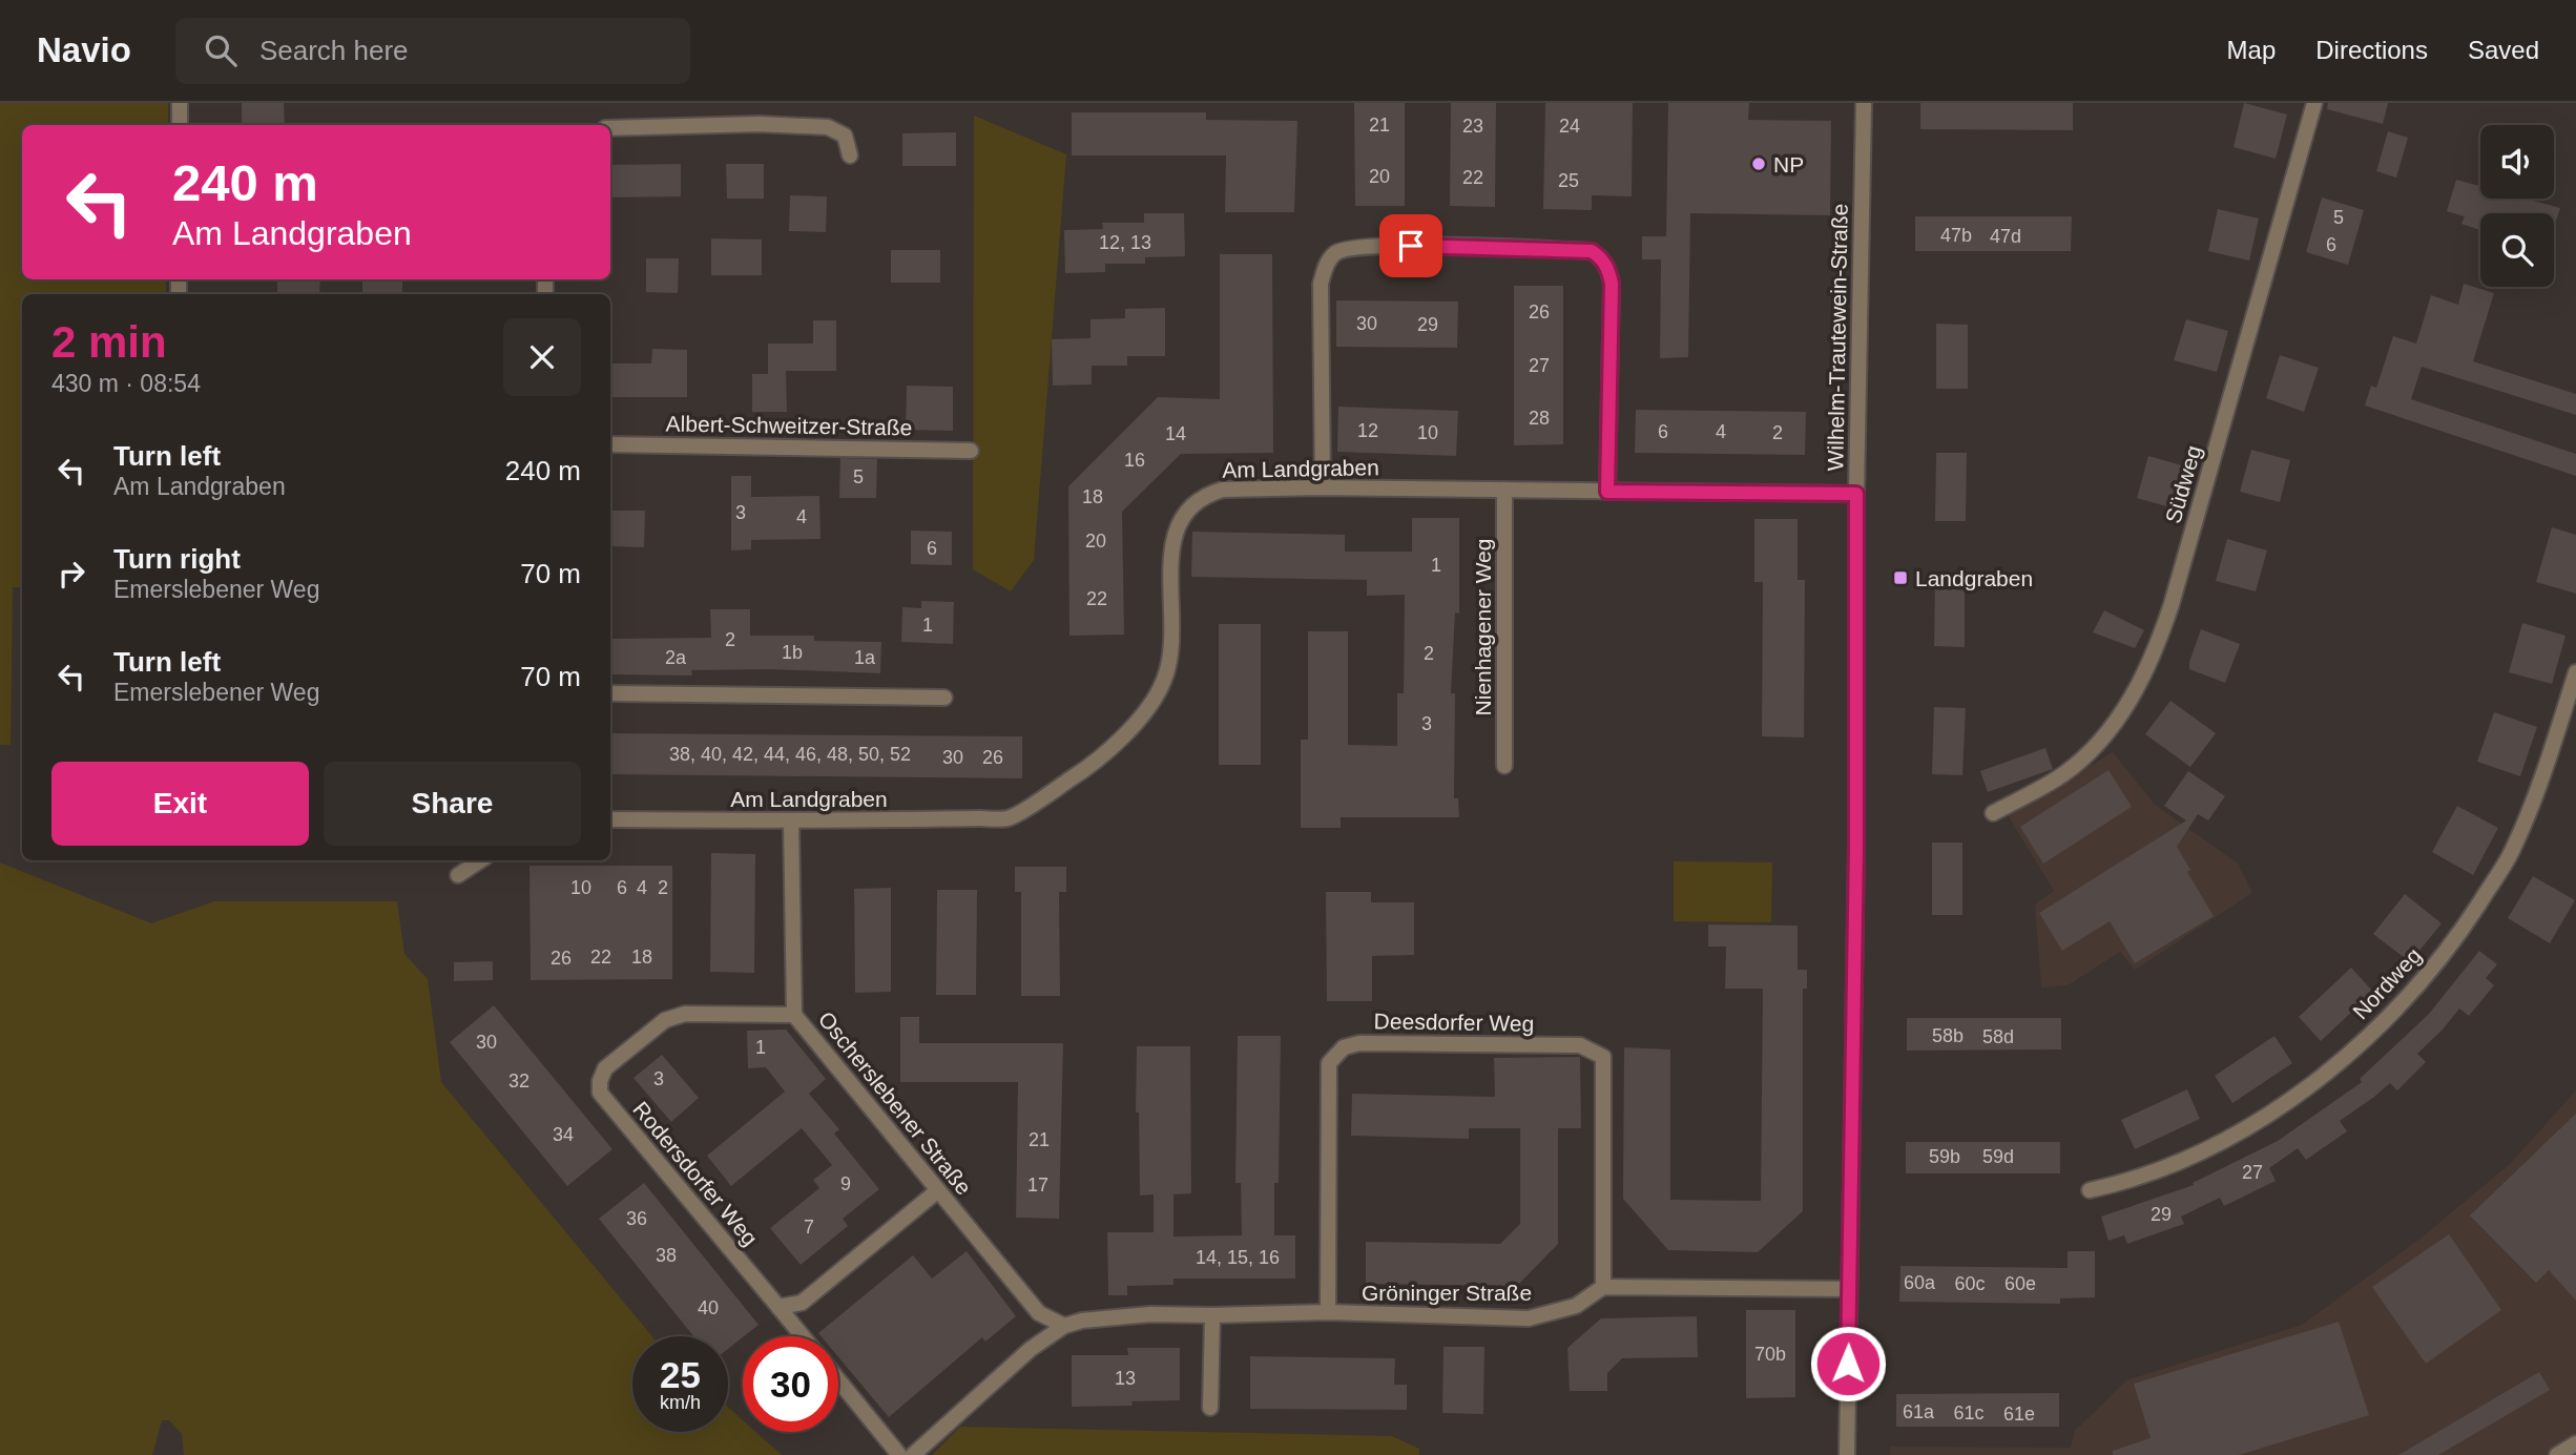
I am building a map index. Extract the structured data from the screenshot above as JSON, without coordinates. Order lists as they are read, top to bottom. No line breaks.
{"streets":{"street":["Wilhelm-Trautewein-Straße","Albert-Schweitzer-Straße","Am Landgraben","Südweg","Nienhagener Weg","Nordweg","Deesdorfer Weg","Oscherslebener Straße","Rodersdorfer Weg","Gröninger Straße"]},"crossings":[["Wilhelm-Trautewein-Straße","Am Landgraben"],["Am Landgraben","Nienhagener Weg"],["Am Landgraben","Oscherslebener Straße"],["Deesdorfer Weg","Gröninger Straße"],["Oscherslebener Straße","Rodersdorfer Weg"],["Oscherslebener Straße","Gröninger Straße"]],"places":{"other":["NP"],"transit":["Landgraben"]},"house_numbers":["21","23","24","20","22","25","5","47b","47d","12, 13","6","26","30","29","27","28","12","6","4","10","2","14","16","5","18","3","4","20","6","1","22","1","2","1b","2","2a","1a","3","38, 40, 42, 44, 46, 48, 50, 52","30","26","10","6","4","2","22","18","26","58b","58d","30","1","3","32","34","21","59b","59d","27","9","17","29","36","7","38","14, 15, 16","60a","60c","60e","40","70b","13","61a","61c","61e"],"page":{"header":"Navio","search":"Search here","nav":["Map","Directions","Saved"],"turn":["240 m","Am Landgraben"],"heading":["2 min","430 m · 08:54"],"list":[{"name":"Turn left","note":"Am Landgraben","value":"240 m"},{"name":"Turn right","note":"Emerslebener Weg","value":"70 m"},{"name":"Turn left","note":"Emerslebener Weg","value":"70 m"}],"buttons":["Exit","Share"],"speed":"25 km/h","limit":"30"}}
